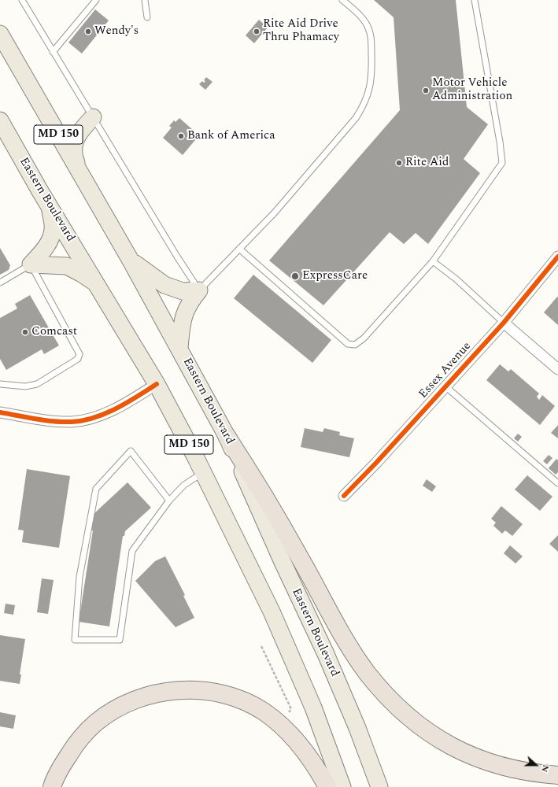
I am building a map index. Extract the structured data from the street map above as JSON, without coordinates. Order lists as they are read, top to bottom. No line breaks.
{"streets":{"main road":["MD 150","Eastern Boulevard"],"street":["Essex Avenue"]},"places":["Wendy's","Rite Aid Drive Thru Phamacy","Motor Vehicle Administration","Bank of America","Rite Aid","ExpressCare","Comcast"],"north":"right"}
